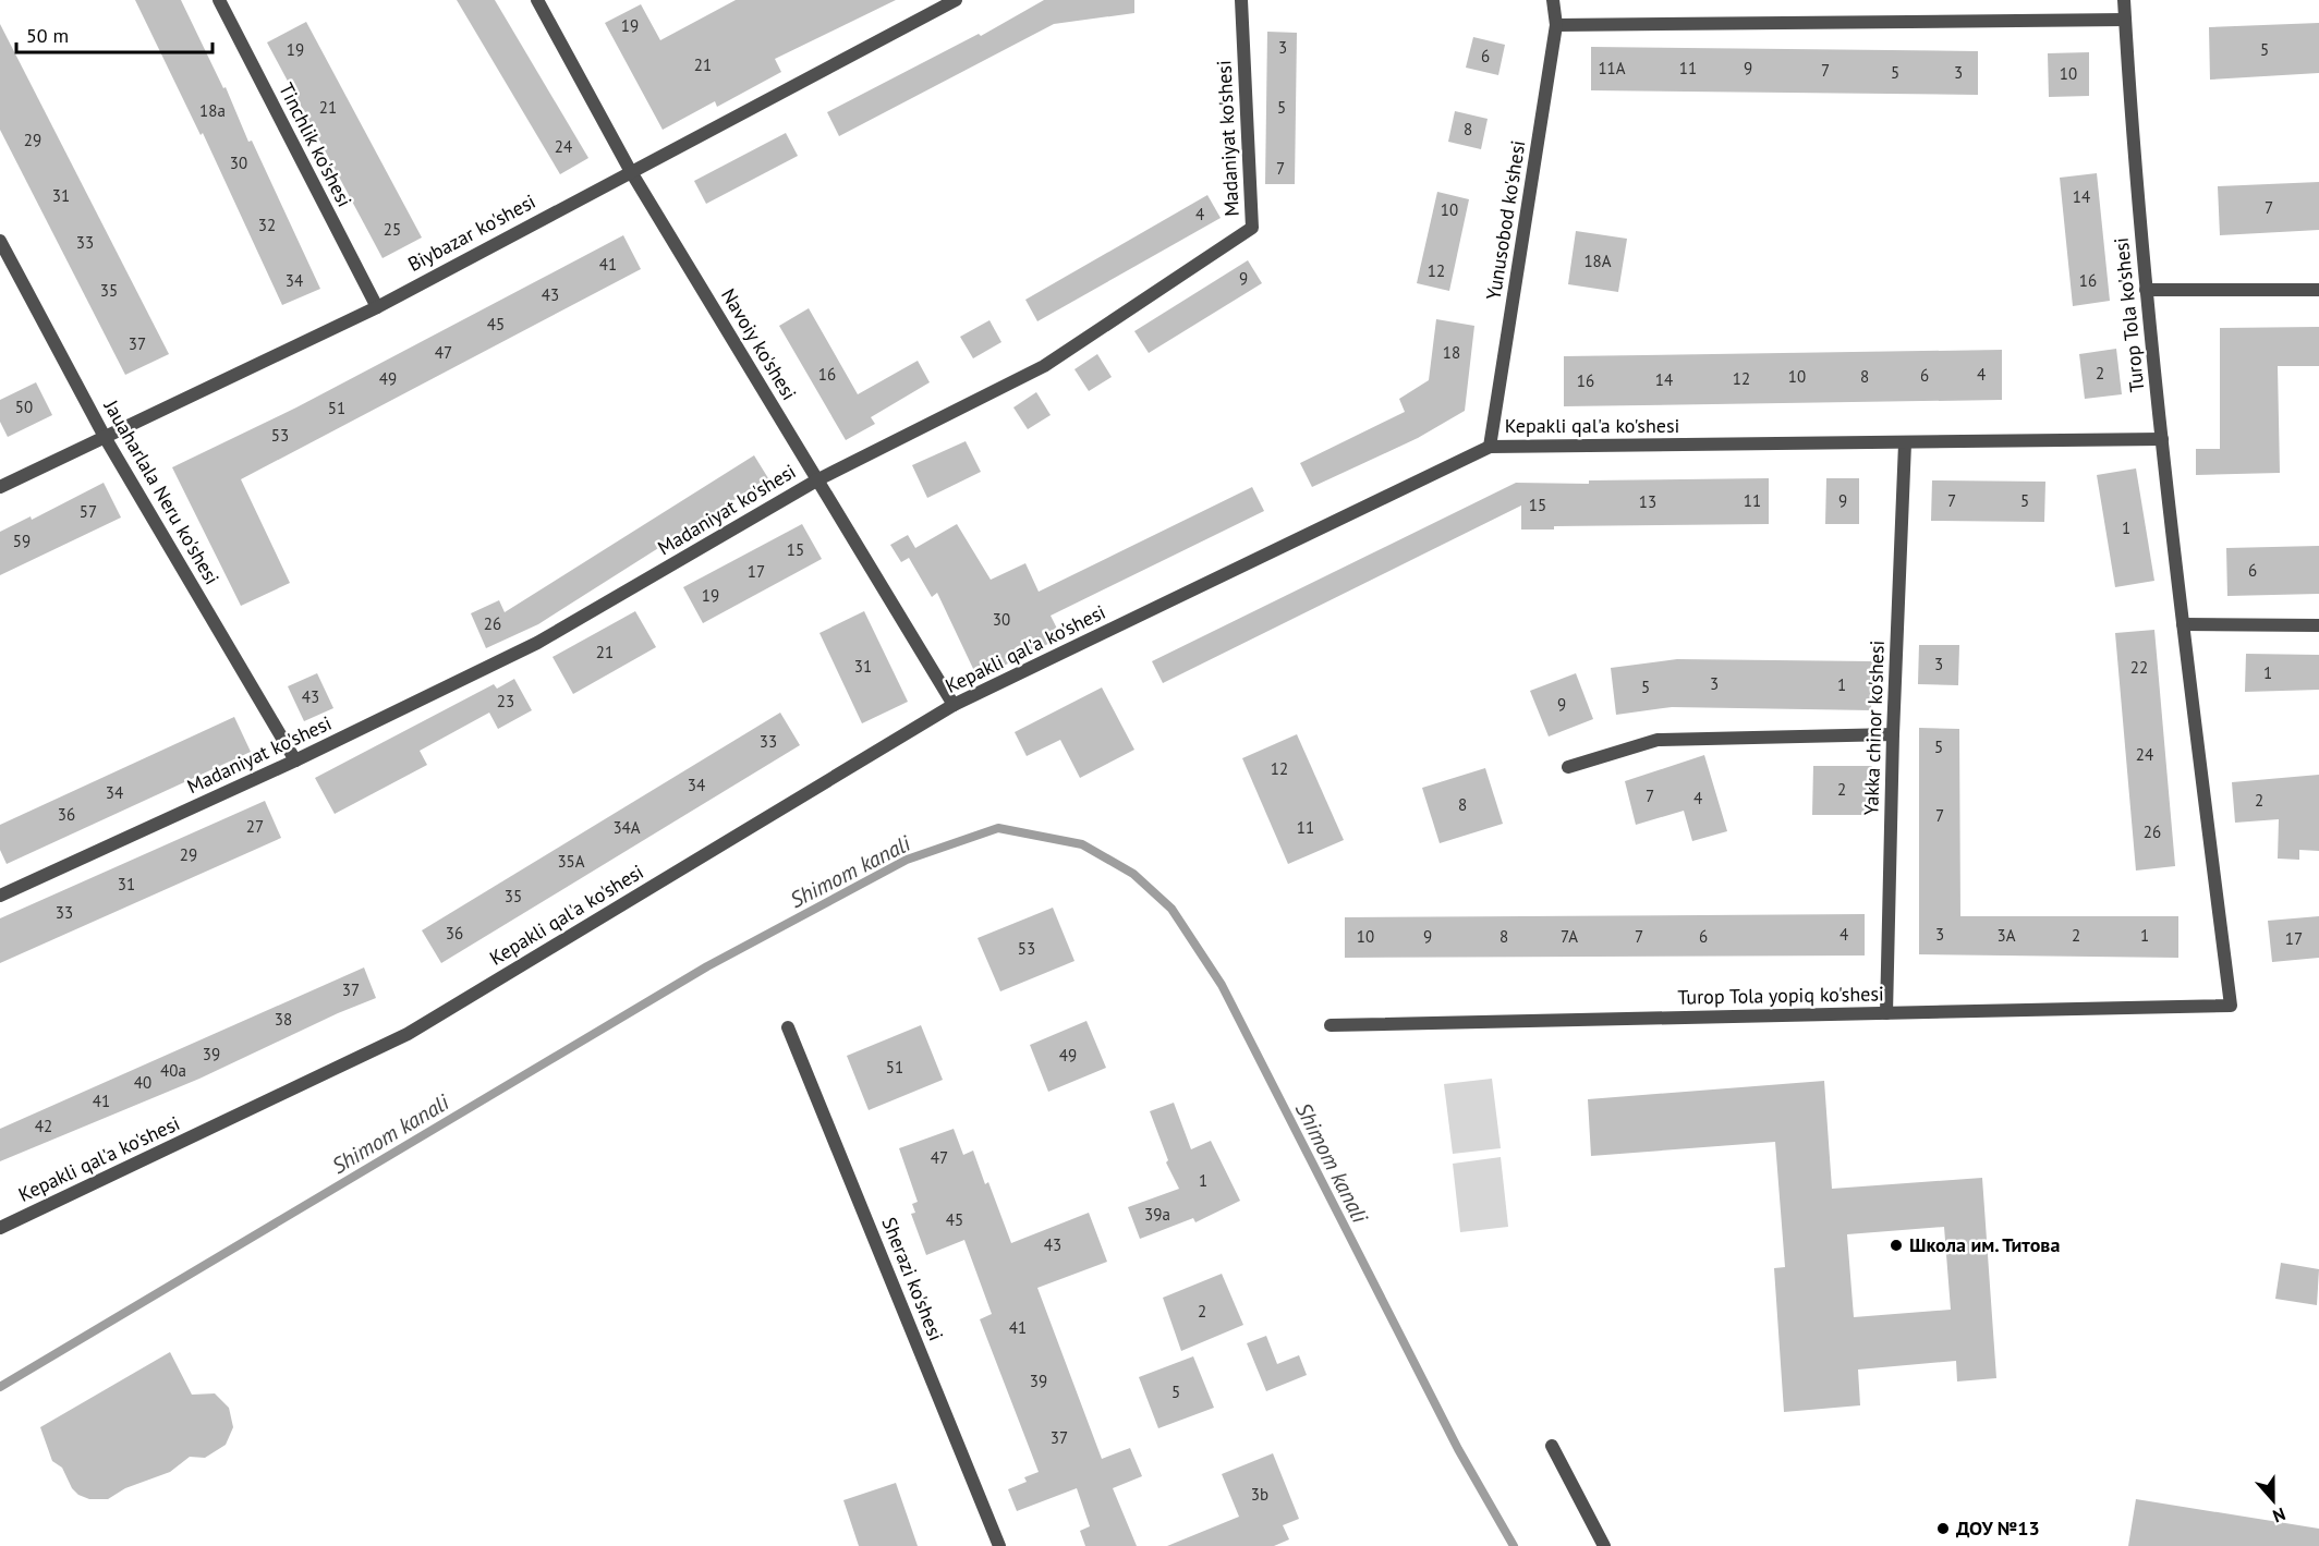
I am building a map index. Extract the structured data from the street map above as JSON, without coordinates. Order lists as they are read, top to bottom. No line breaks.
{"streets":{"street":["Madaniyat ko'shesi","Tinchlik ko'shesi","Yunusobod ko'shesi","Biybazar ko'shesi","Turop Tola ko'shesi","Navoiy ko'shesi","Kepakli qal'a ko'shesi","Jauaharlala Neru ko'shesi","Yakka chinor ko'shesi","Turop Tola yopiq ko'shesi","Sherazi ko'shesi"]},"crossings":[["Madaniyat ko'shesi","Navoiy ko'shesi"],["Madaniyat ko'shesi","Jauaharlala Neru ko'shesi"],["Tinchlik ko'shesi","Biybazar ko'shesi"],["Yunusobod ko'shesi","Kepakli qal'a ko'shesi"],["Biybazar ko'shesi","Navoiy ko'shesi"],["Biybazar ko'shesi","Jauaharlala Neru ko'shesi"],["Turop Tola ko'shesi","Kepakli qal'a ko'shesi"],["Turop Tola ko'shesi","Turop Tola yopiq ko'shesi"],["Navoiy ko'shesi","Kepakli qal'a ko'shesi"],["Kepakli qal'a ko'shesi","Yakka chinor ko'shesi"],["Yakka chinor ko'shesi","Turop Tola yopiq ko'shesi"]],"water":["Shimom kanali"],"places":["Школа им. Титова","ДОУ №13"],"house_numbers":["19","3","19","5","6","21","11A","11","9","7","5","3","10","21","5","18a","8","29","24","30","7","31","14","7","10","4","32","25","33","18A","41","12","9","34","16","35","43","45","37","47","18","2","16","4","6","10","8","49","12","14","16","50","51","53","11","9","7","5","13","15","57","1","59","15","6","17","19","30","26","21","3","31","22","1","3","1","5","43","23","9","33","5","24","12","34","2","34","7","4","2","8","36","7","27","34A","11","26","29","35A","31","35","33","36","4","3","3A","2","1","10","9","8","7A","7","6","17","53","37","38","39","49","51","40a","40","41","42","47","1","39a","45","43","2","41","39","5","37","3b"],"scale_bar":"50 m","north":"bottom"}
